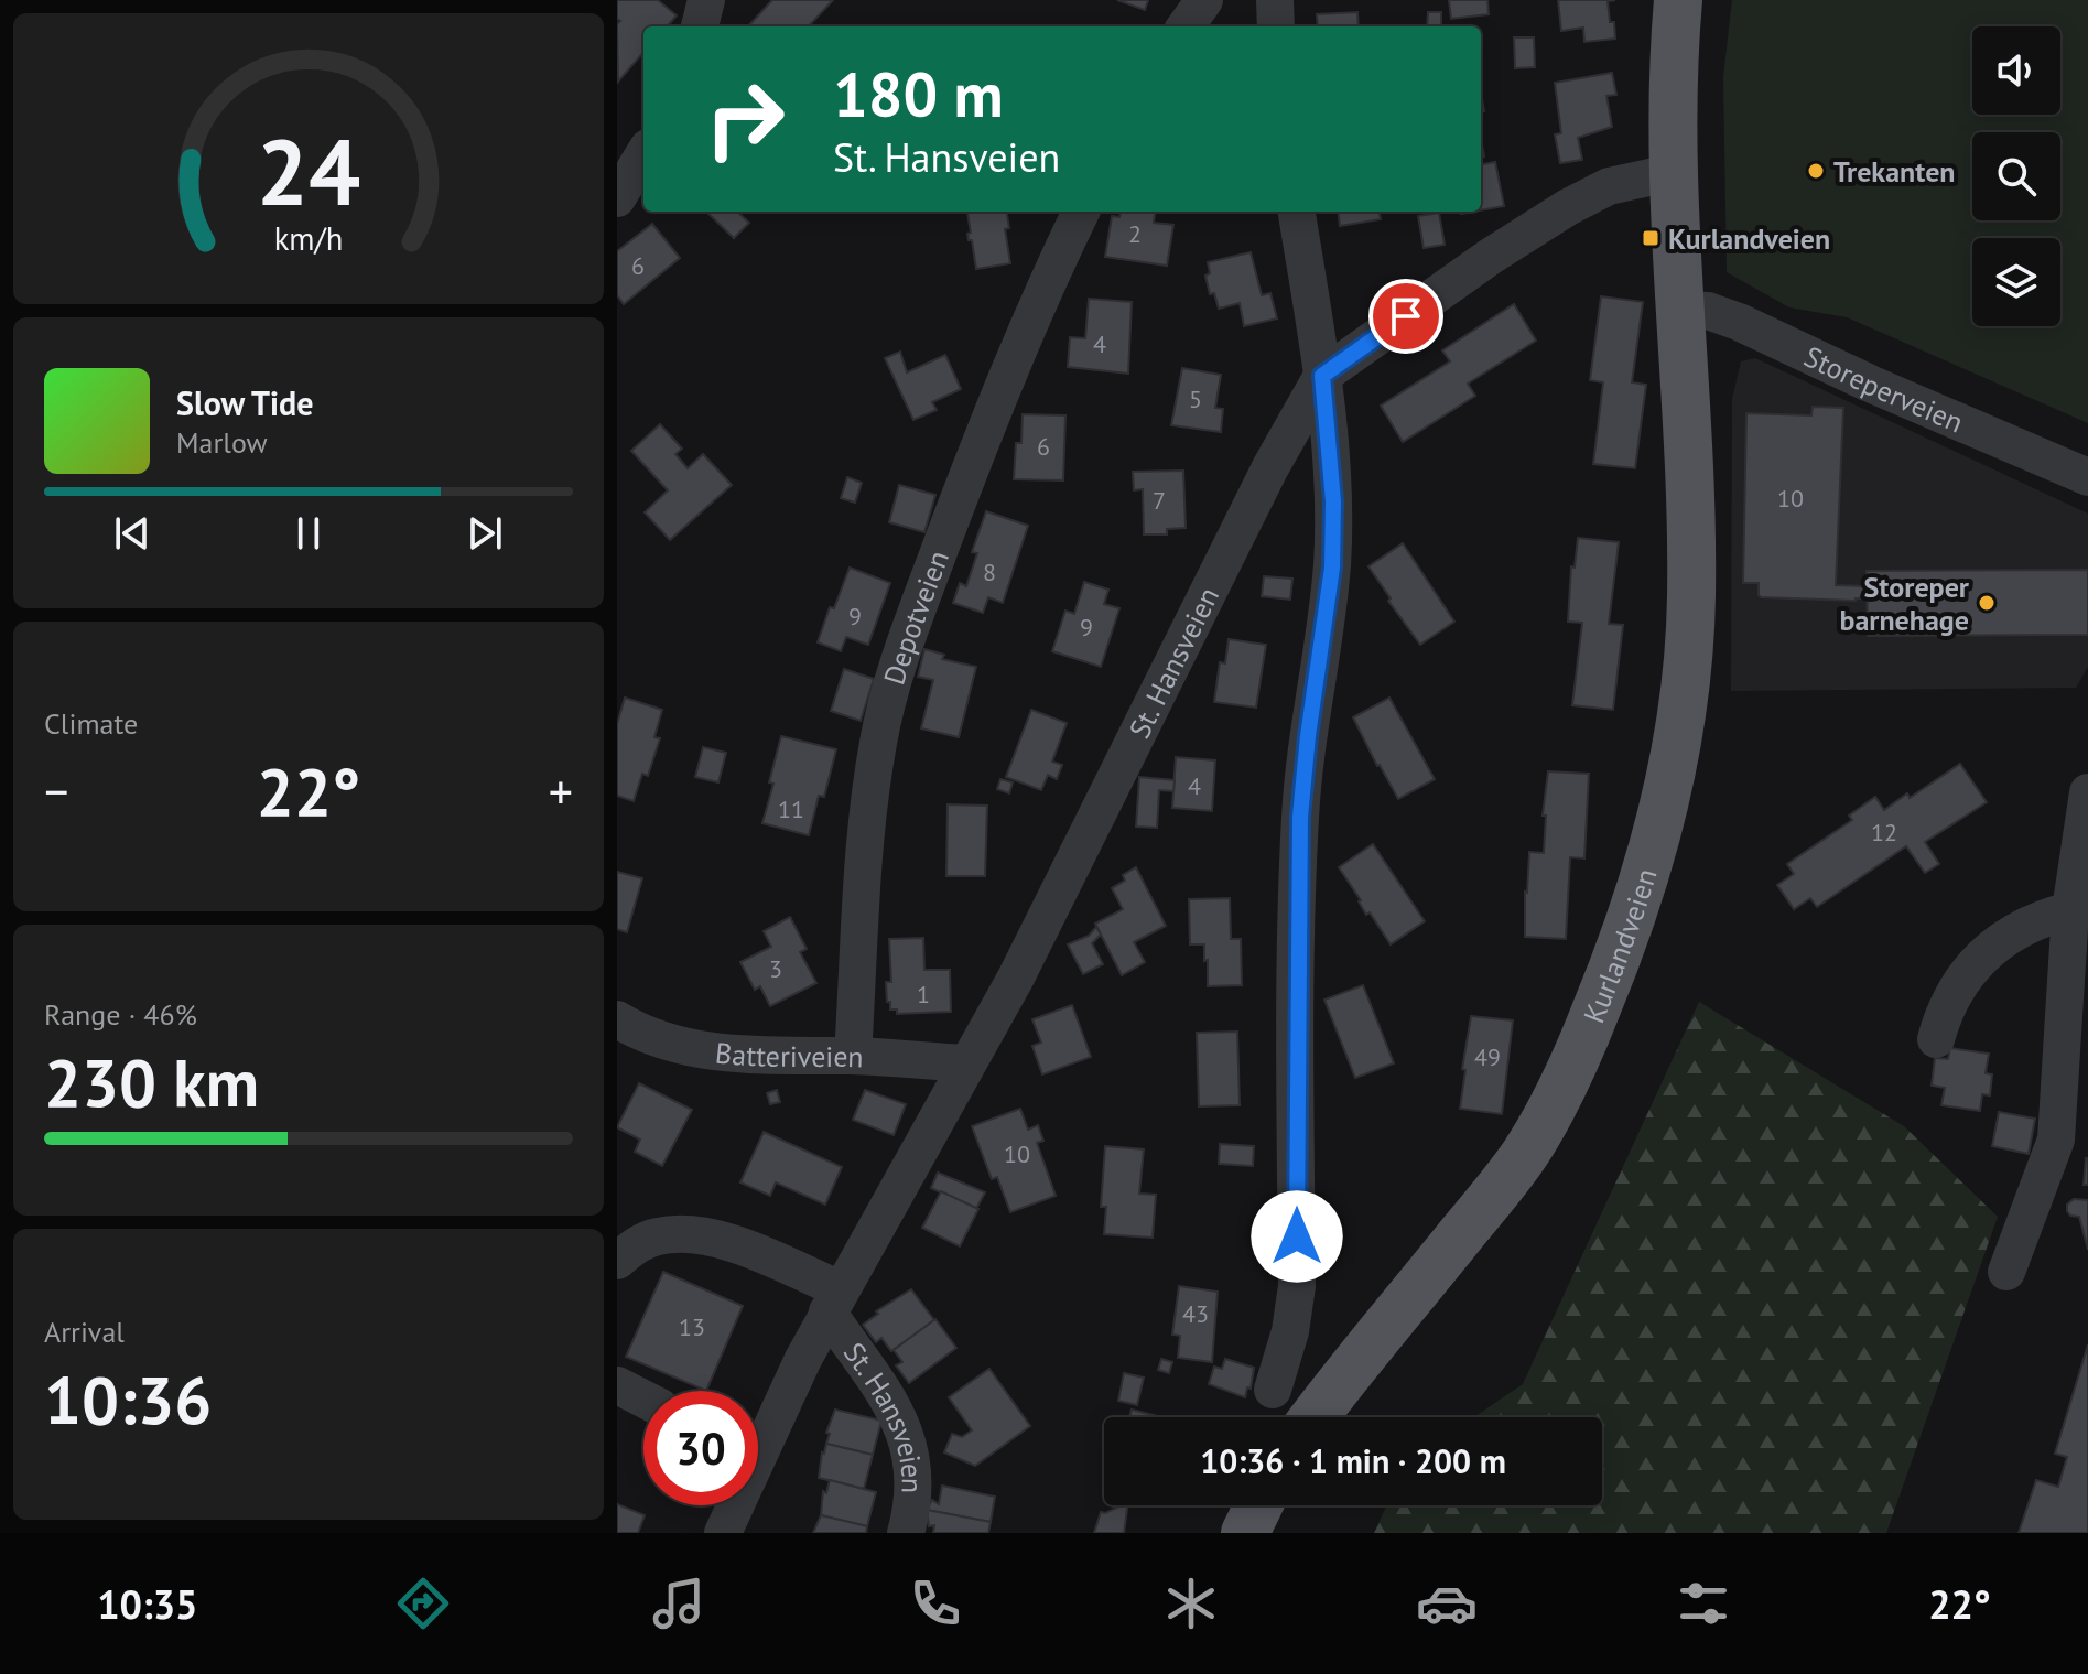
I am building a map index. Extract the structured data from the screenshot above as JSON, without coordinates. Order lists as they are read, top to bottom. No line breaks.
{"streets":{"main road":["Kurlandveien"],"street":["Storeperveien","Depotveien","St. Hansveien","Batteriveien"]},"crossings":[["Storeperveien","Kurlandveien"],["Depotveien","Batteriveien"],["St. Hansveien","Kurlandveien"],["St. Hansveien","Batteriveien"]],"places":{"other":["Trekanten","Storeper barnehage"],"transit":["Kurlandveien"]},"house_numbers":["2","6","4","5","6","10","7","8","9","9","4","11","12","3","1","49","10","43","13"],"page":{"turn":["180 m","St. Hansveien"],"song":["Slow Tide","Marlow"],"tile":["Climate",["Range · 46%","230 km"],["Arrival","10:36"]],"heat":["−","22°","+"],"limit":"30","trip":"10:36 · 1 min · 200 m","tabs":["10:35","22°"],"gauge":["24","km/h"]}}
